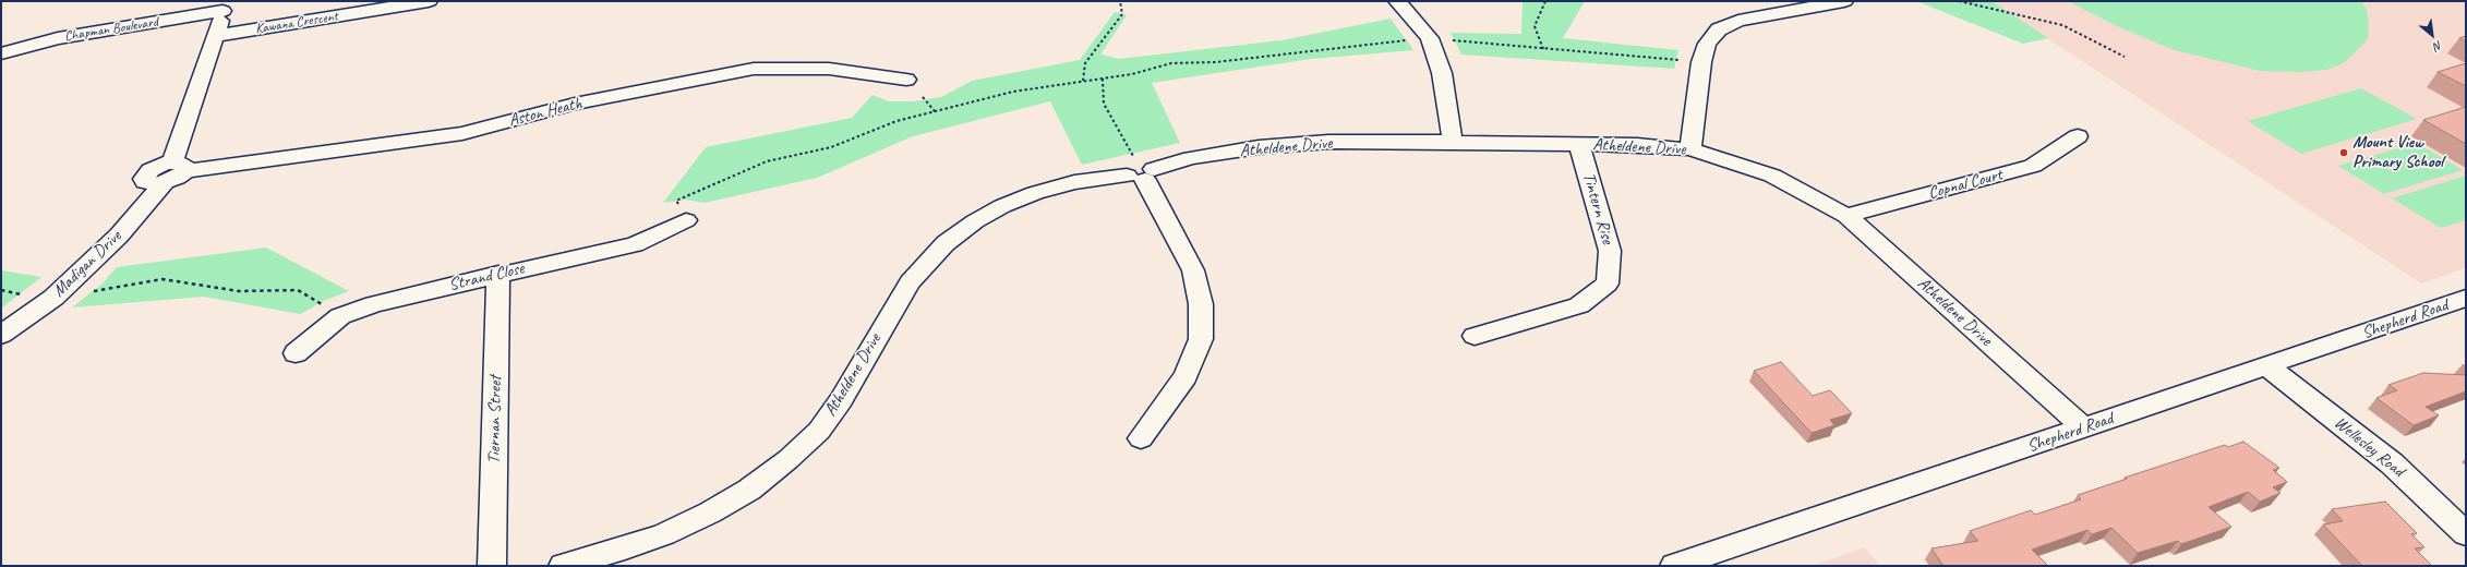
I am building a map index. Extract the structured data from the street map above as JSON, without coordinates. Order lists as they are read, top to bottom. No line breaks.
{"streets":{"street":["Kawana Crescent","Chapman Boulevard","Aston Heath","Atheldene Drive","Copnal Court","Tintern Rise","Madigan Drive","Strand Close","Shepherd Road","Tiernan Street","Wellesley Road"]},"crossings":[["Kawana Crescent","Madigan Drive"],["Chapman Boulevard","Madigan Drive"],["Aston Heath","Madigan Drive"],["Atheldene Drive","Copnal Court"],["Atheldene Drive","Tintern Rise"],["Atheldene Drive","Shepherd Road"],["Strand Close","Tiernan Street"],["Shepherd Road","Wellesley Road"]],"places":["Mount View Primary School"],"north":"bottom right"}
